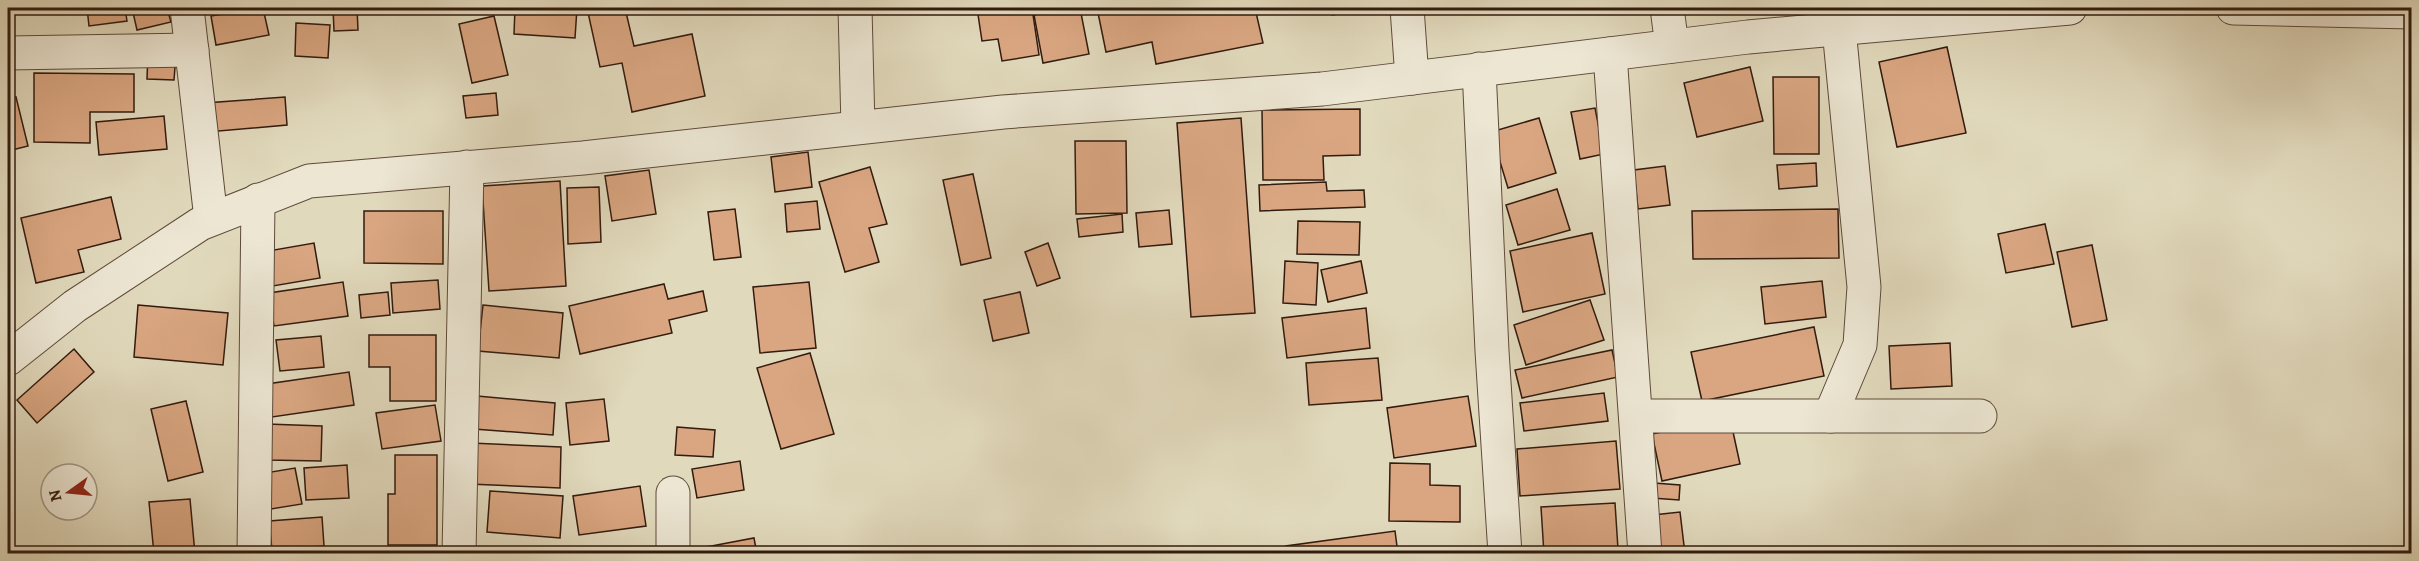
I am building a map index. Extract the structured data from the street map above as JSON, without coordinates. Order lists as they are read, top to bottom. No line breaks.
{"north":"left"}
